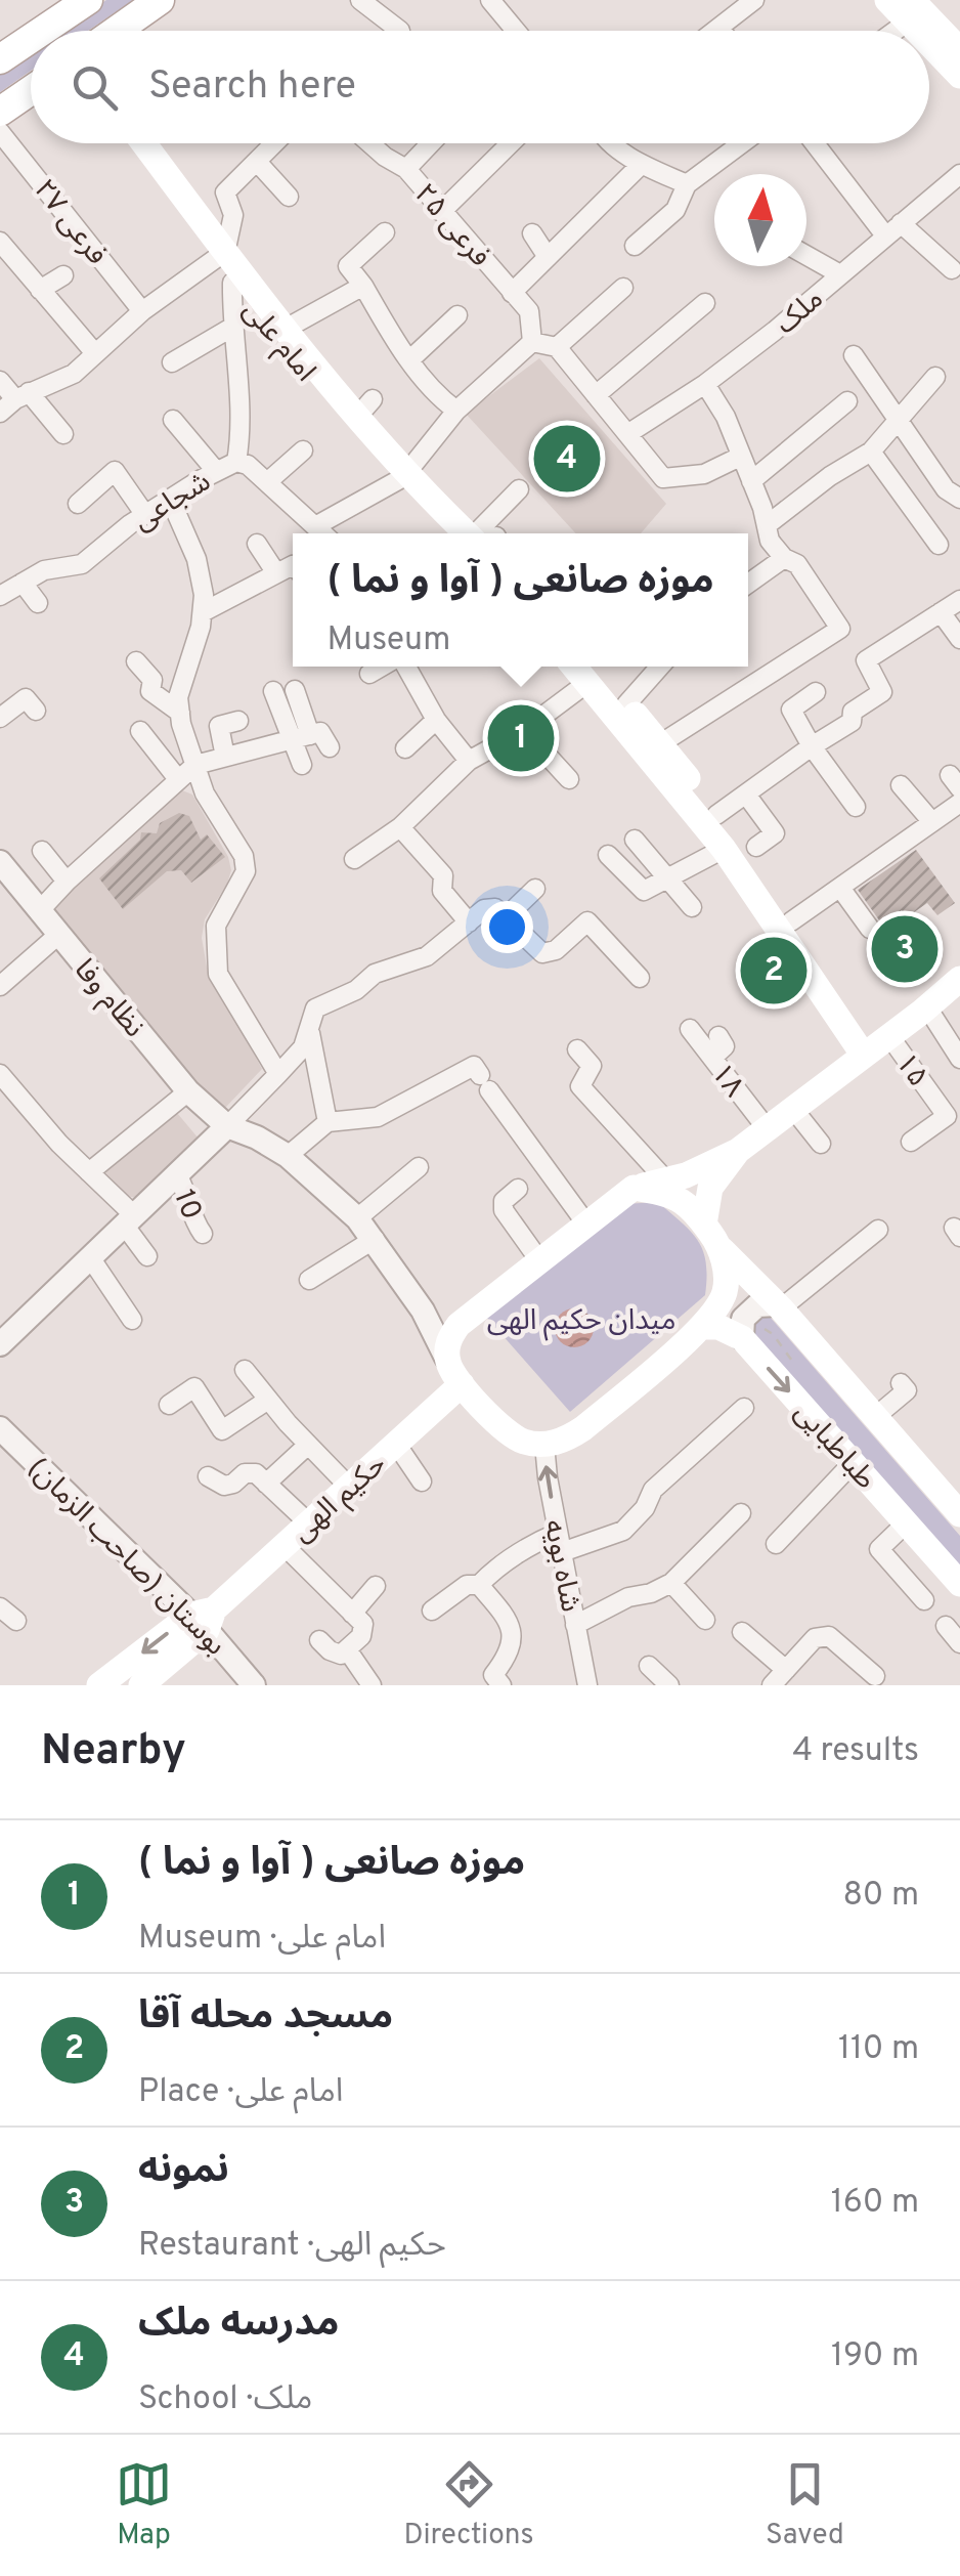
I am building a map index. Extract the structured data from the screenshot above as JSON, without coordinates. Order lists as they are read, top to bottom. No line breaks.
{"streets":{"main road":["امام علی","طباطبایی","حکیم الهی"],"street":["فرعی ۲۷","فرعی ۲۵","ملک","شجاعی","نظام وفا","۱۵","۱۸","10","بوستان (صاحب الزمان)","شاه بویه"]},"crossings":[["حکیم الهی","بوستان (صاحب الزمان)"]],"one_way":["شاه بویه"],"parks":["میدان حکیم الهی"],"north":"top","page":{"search":"Search here","pins":["4","1","3","2"],"popup":["موزه صانعی ( آوا و نما )","Museum"],"heading":["Nearby","4 results"],"list":[{"mark":"1","name":"موزه صانعی ( آوا و نما )","note":"Museum · امام علی","value":"80 m"},{"mark":"2","name":"مسجد محله آقا","note":"Place · امام علی","value":"110 m"},{"mark":"3","name":"نمونه","note":"Restaurant · حکیم الهی","value":"160 m"},{"mark":"4","name":"مدرسه ملک","note":"School · ملک","value":"190 m"}],"nav":["Map","Directions","Saved"]}}
